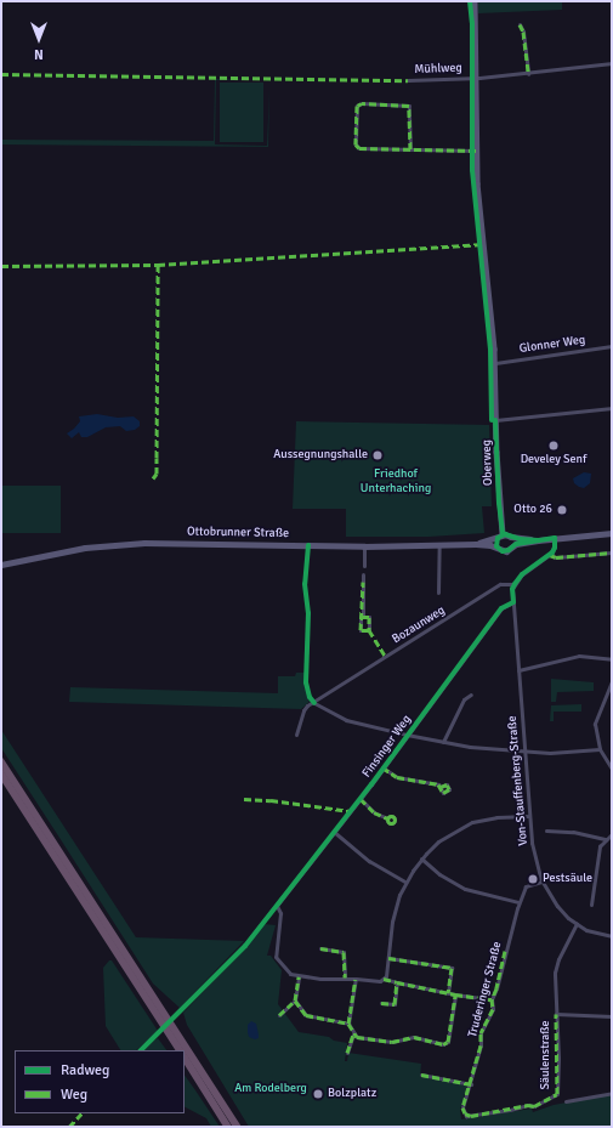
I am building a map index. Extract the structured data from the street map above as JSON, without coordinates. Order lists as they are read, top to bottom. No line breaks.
{"streets":{"main road":["Oberweg","Ottobrunner Straße"],"street":["Mühlweg","Glonner Weg","Bozaunweg","Finsinger Weg","Von-Stauffenberg-Straße","Truderinger Straße","Säulenstraße"]},"crossings":[["Mühlweg","Oberweg"],["Glonner Weg","Oberweg"],["Oberweg","Ottobrunner Straße"],["Bozaunweg","Von-Stauffenberg-Straße"],["Finsinger Weg","Von-Stauffenberg-Straße"],["Von-Stauffenberg-Straße","Truderinger Straße"],["Von-Stauffenberg-Straße","Säulenstraße"],["Truderinger Straße","Säulenstraße"]],"parks":["Friedhof Unterhaching","Am Rodelberg"],"places":["Develey Senf","Aussegnungshalle","Otto 26","Pestsäule","Bolzplatz"],"legend":["Radweg","Weg"],"north":"bottom"}
